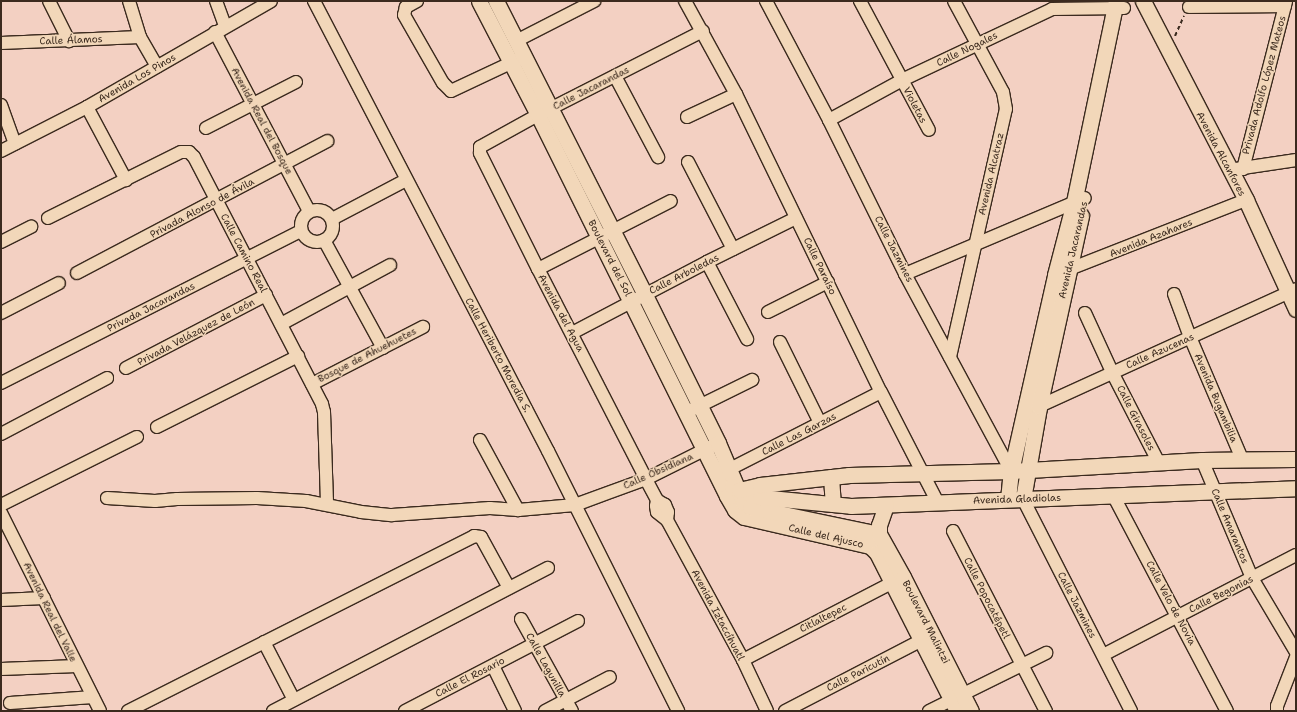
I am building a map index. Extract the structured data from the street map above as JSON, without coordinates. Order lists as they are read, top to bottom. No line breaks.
{"streets":{"street":["Calle Álamos","Calle Nogales","Avenida Los Pinos","Privada Adolfo López Mateos","Calle Jacarandas","Violetas","Avenida Real del Bosque","Avenida Alcanfores","Avenida Alcatraz","Privada Alonso de Ávila","Avenida Azahares","Calle Jazmines","Avenida Jacarandas","Calle Camino Real","Boulevard del Sol","Calle Paraíso","Calle Arboledas","Privada Jacarandas","Avenida del Agua","Privada Velázquez de León","Calle Azucenas","Bosque de Ahuehuetes","Calle Heriberto Moredia S.","Avenida Bugambilia","Calle Girasoles","Calle Las Garzas","Calle Obsidiana","Avenida Gladiolas","Calle Amarantos","Calle del Ajusco","Calle Begonias","Calle Popocatépetl","Calle Velo de Novia","Avenida Real del Valle","Avenida Iztaccíhuatl","Citlaltepec","Boulevard Malintzi","Calle Lagunilla","Calle Paricutín","Calle El Rosario"]},"crossings":[["Calle Nogales","Violetas"],["Calle Nogales","Avenida Alcatraz"],["Calle Nogales","Calle Jazmines"],["Calle Nogales","Avenida Jacarandas"],["Avenida Los Pinos","Avenida Real del Bosque"],["Privada Adolfo López Mateos","Avenida Alcanfores"],["Calle Jacarandas","Boulevard del Sol"],["Calle Jacarandas","Calle Paraíso"],["Calle Jacarandas","Avenida del Agua"],["Avenida Real del Bosque","Privada Alonso de Ávila"],["Avenida Real del Bosque","Privada Jacarandas"],["Avenida Alcanfores","Avenida Azahares"],["Avenida Alcanfores","Calle Azucenas"],["Avenida Alcatraz","Calle Jazmines"],["Privada Alonso de Ávila","Calle Camino Real"],["Avenida Azahares","Avenida Jacarandas"],["Calle Jazmines","Avenida Jacarandas"],["Calle Jazmines","Avenida Gladiolas"],["Calle Jazmines","Calle Begonias"],["Avenida Jacarandas","Calle Azucenas"],["Avenida Jacarandas","Avenida Gladiolas"],["Calle Camino Real","Privada Jacarandas"],["Calle Camino Real","Privada Velázquez de León"],["Calle Camino Real","Bosque de Ahuehuetes"],["Calle Camino Real","Calle Obsidiana"],["Boulevard del Sol","Calle Arboledas"],["Boulevard del Sol","Calle Las Garzas"],["Boulevard del Sol","Calle Obsidiana"],["Boulevard del Sol","Avenida Gladiolas"],["Boulevard del Sol","Calle del Ajusco"],["Calle Paraíso","Calle Arboledas"],["Calle Paraíso","Calle Las Garzas"],["Calle Paraíso","Avenida Gladiolas"],["Calle Arboledas","Avenida del Agua"],["Avenida del Agua","Calle Obsidiana"],["Avenida del Agua","Avenida Iztaccíhuatl"],["Calle Azucenas","Avenida Bugambilia"],["Calle Azucenas","Calle Girasoles"],["Calle Heriberto Moredia S.","Calle Obsidiana"],["Calle Obsidiana","Avenida Iztaccíhuatl"],["Avenida Gladiolas","Calle Amarantos"],["Avenida Gladiolas","Calle del Ajusco"],["Avenida Gladiolas","Calle Velo de Novia"],["Calle Amarantos","Calle Begonias"],["Calle del Ajusco","Citlaltepec"],["Calle del Ajusco","Boulevard Malintzi"],["Calle Begonias","Calle Velo de Novia"],["Avenida Iztaccíhuatl","Citlaltepec"],["Citlaltepec","Boulevard Malintzi"],["Boulevard Malintzi","Calle Paricutín"],["Calle Lagunilla","Calle El Rosario"]]}
